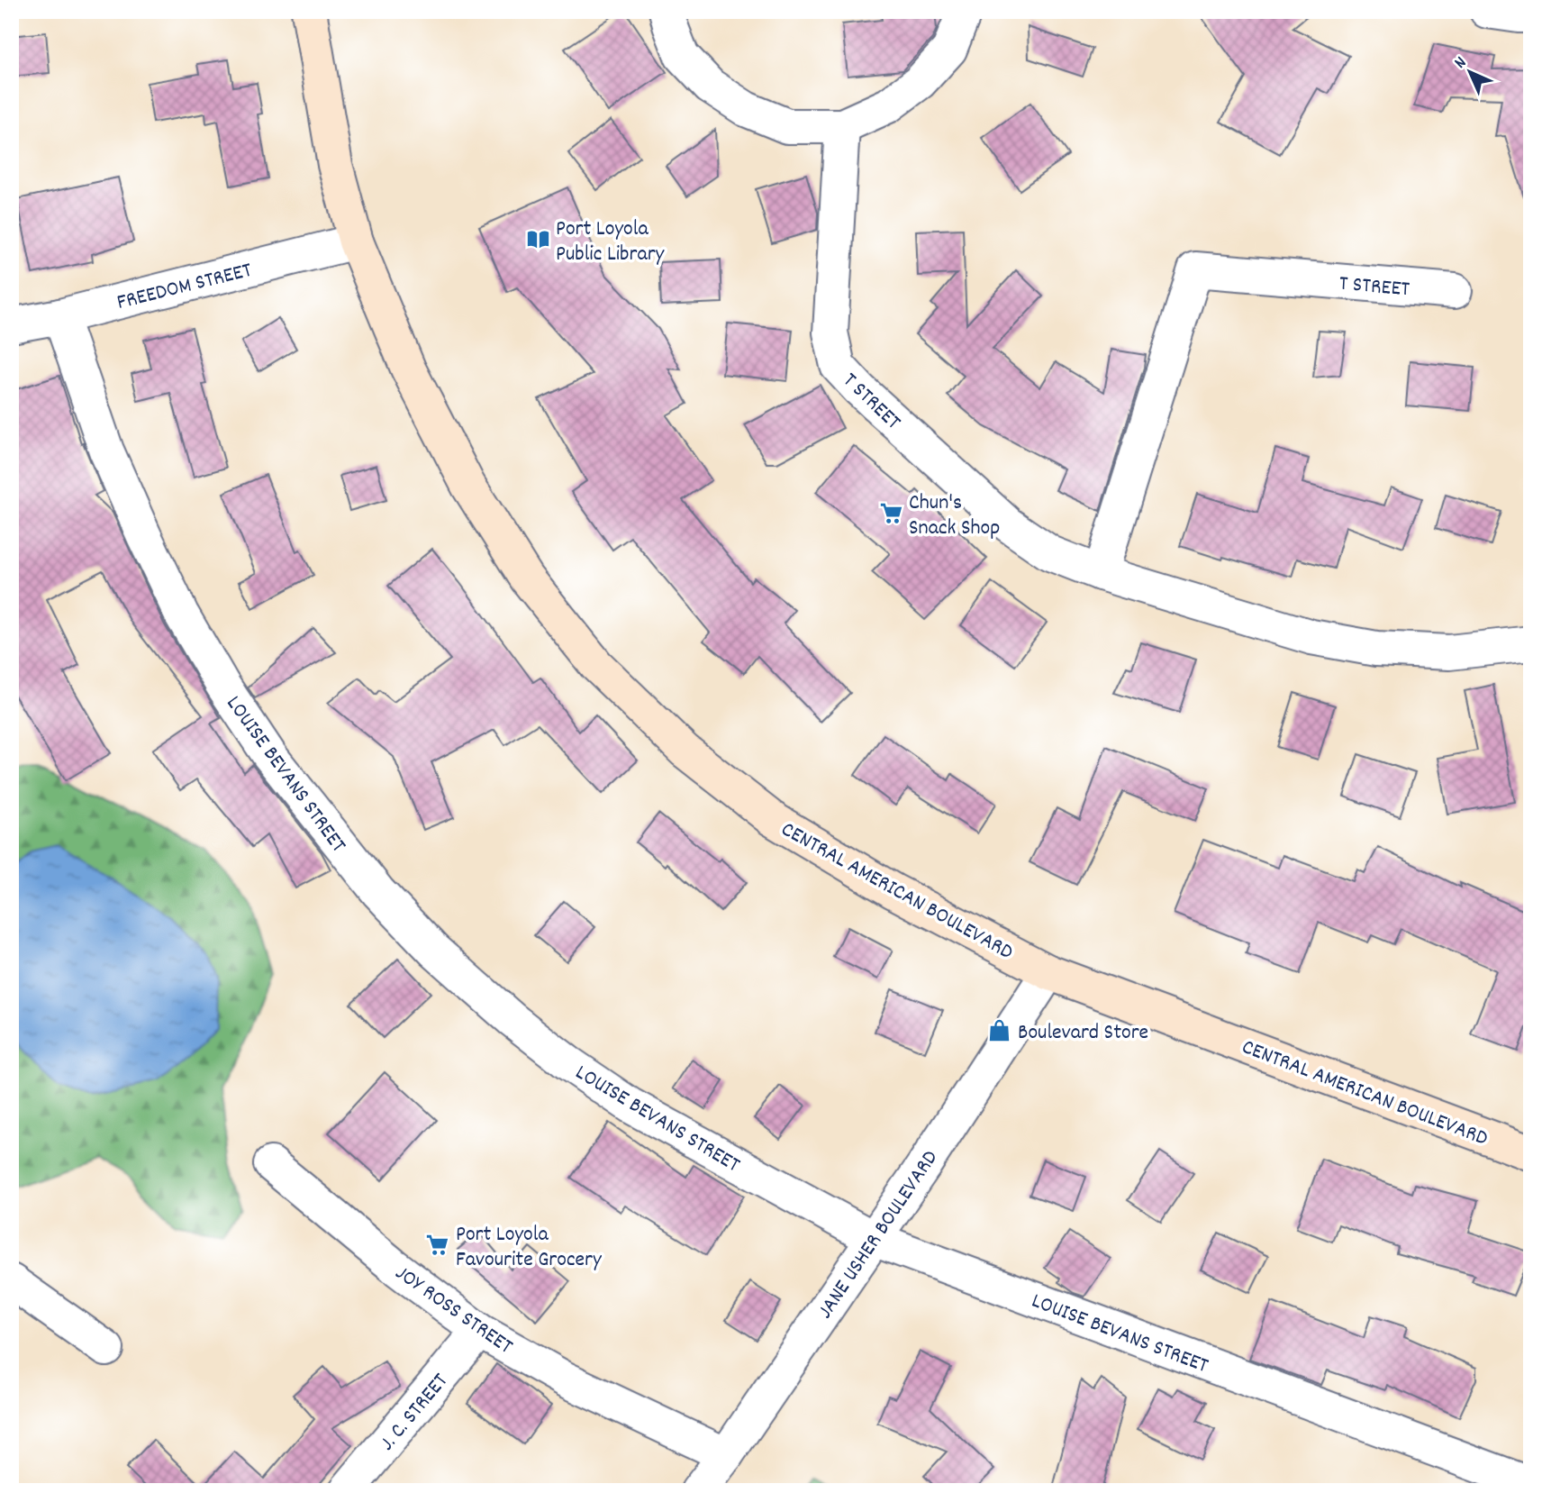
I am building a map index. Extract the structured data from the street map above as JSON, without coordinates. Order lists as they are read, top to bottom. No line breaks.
{"streets":{"main road":["CENTRAL AMERICAN BOULEVARD"],"street":["FREEDOM STREET","T STREET","LOUISE BEVANS STREET","JANE USHER BOULEVARD","JOY ROSS STREET","J. C. STREET"]},"crossings":[["FREEDOM STREET","LOUISE BEVANS STREET"],["FREEDOM STREET","CENTRAL AMERICAN BOULEVARD"],["LOUISE BEVANS STREET","JANE USHER BOULEVARD"],["CENTRAL AMERICAN BOULEVARD","JANE USHER BOULEVARD"],["JANE USHER BOULEVARD","JOY ROSS STREET"],["JOY ROSS STREET","J. C. STREET"]],"places":{"library":["Port Loyola Public Library"],"supermarket":["Chun's Snack Shop","Port Loyola Favourite Grocery"],"shop":["Boulevard Store"]},"north":"top left"}
